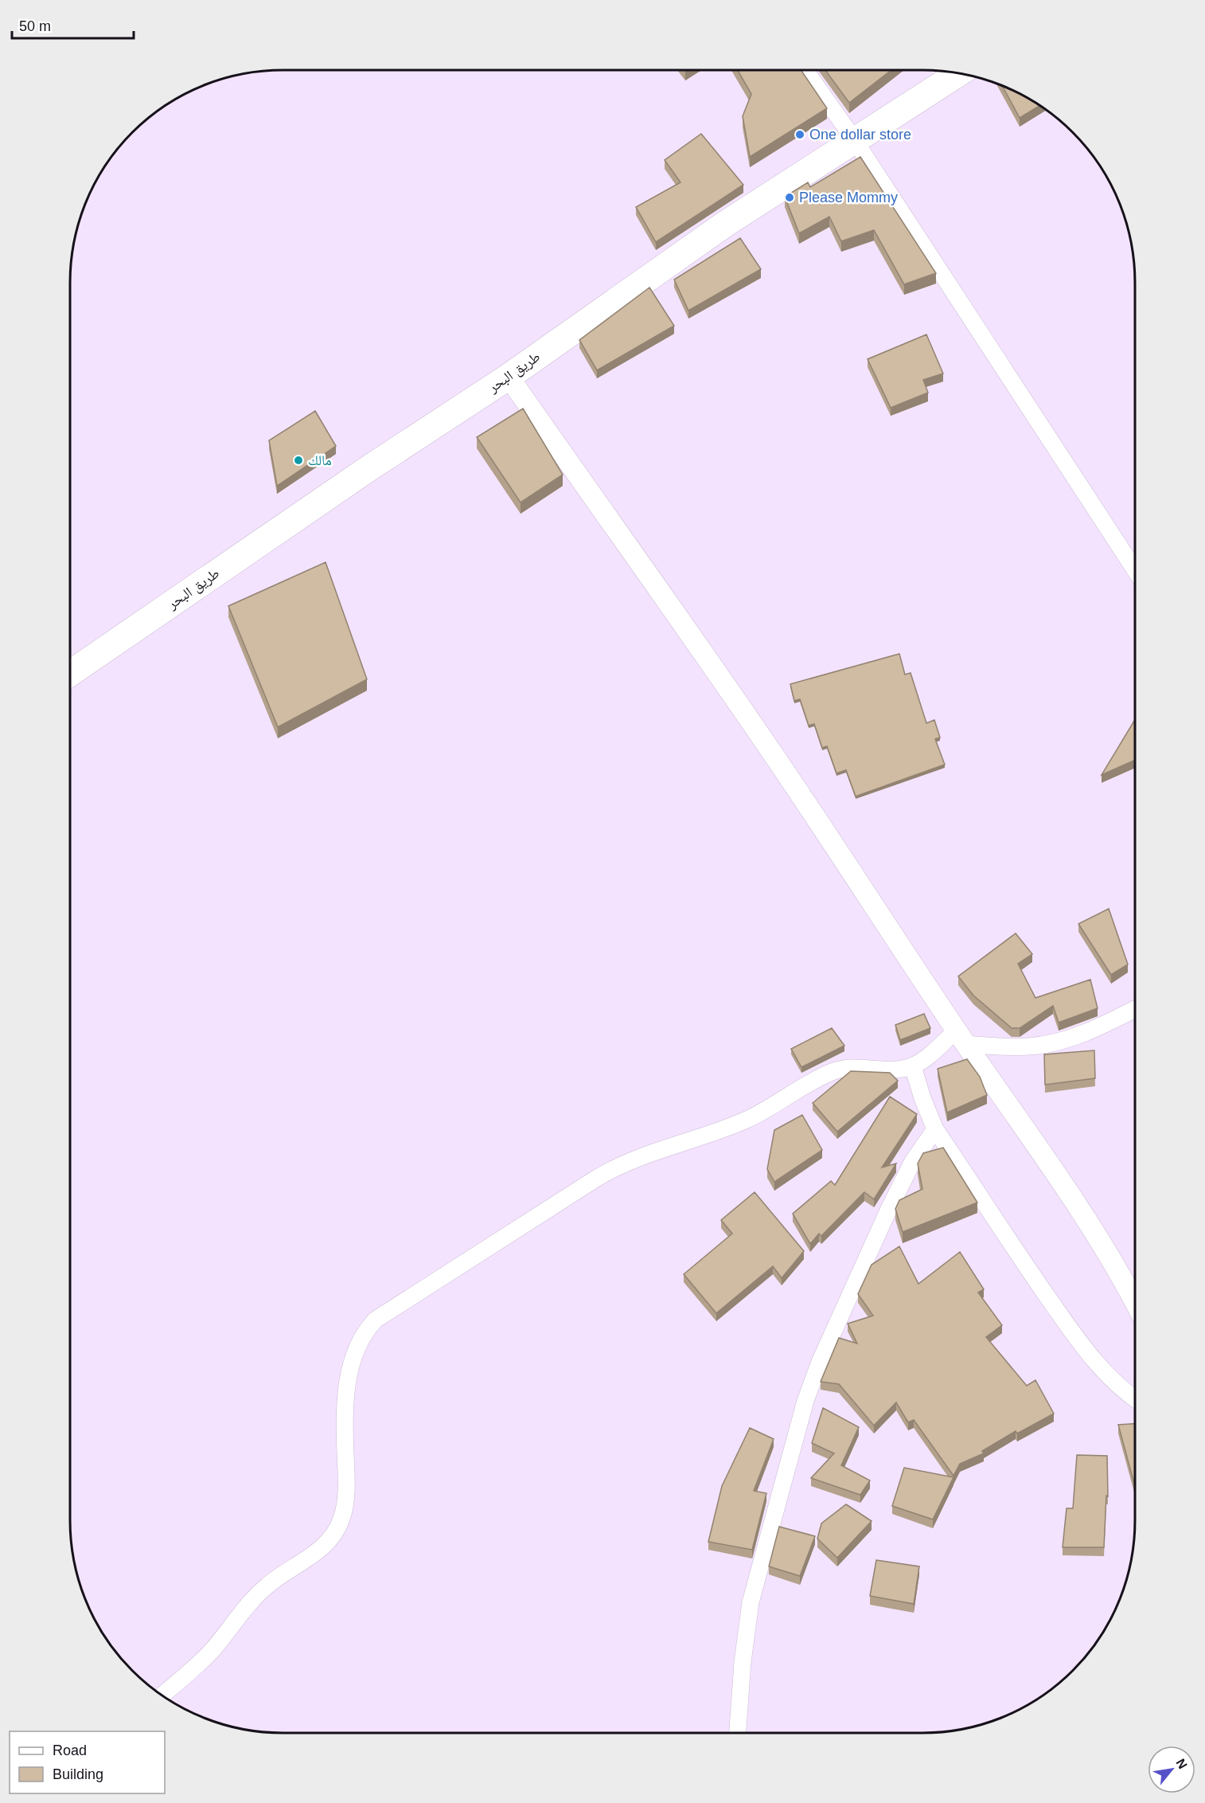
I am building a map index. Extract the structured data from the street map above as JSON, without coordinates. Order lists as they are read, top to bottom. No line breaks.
{"streets":{"main road":["طريق البحر"]},"places":["One dollar store","Please Mommy","مالك"],"legend":["Road","Building"],"scale_bar":"50 m","north":"top right"}
